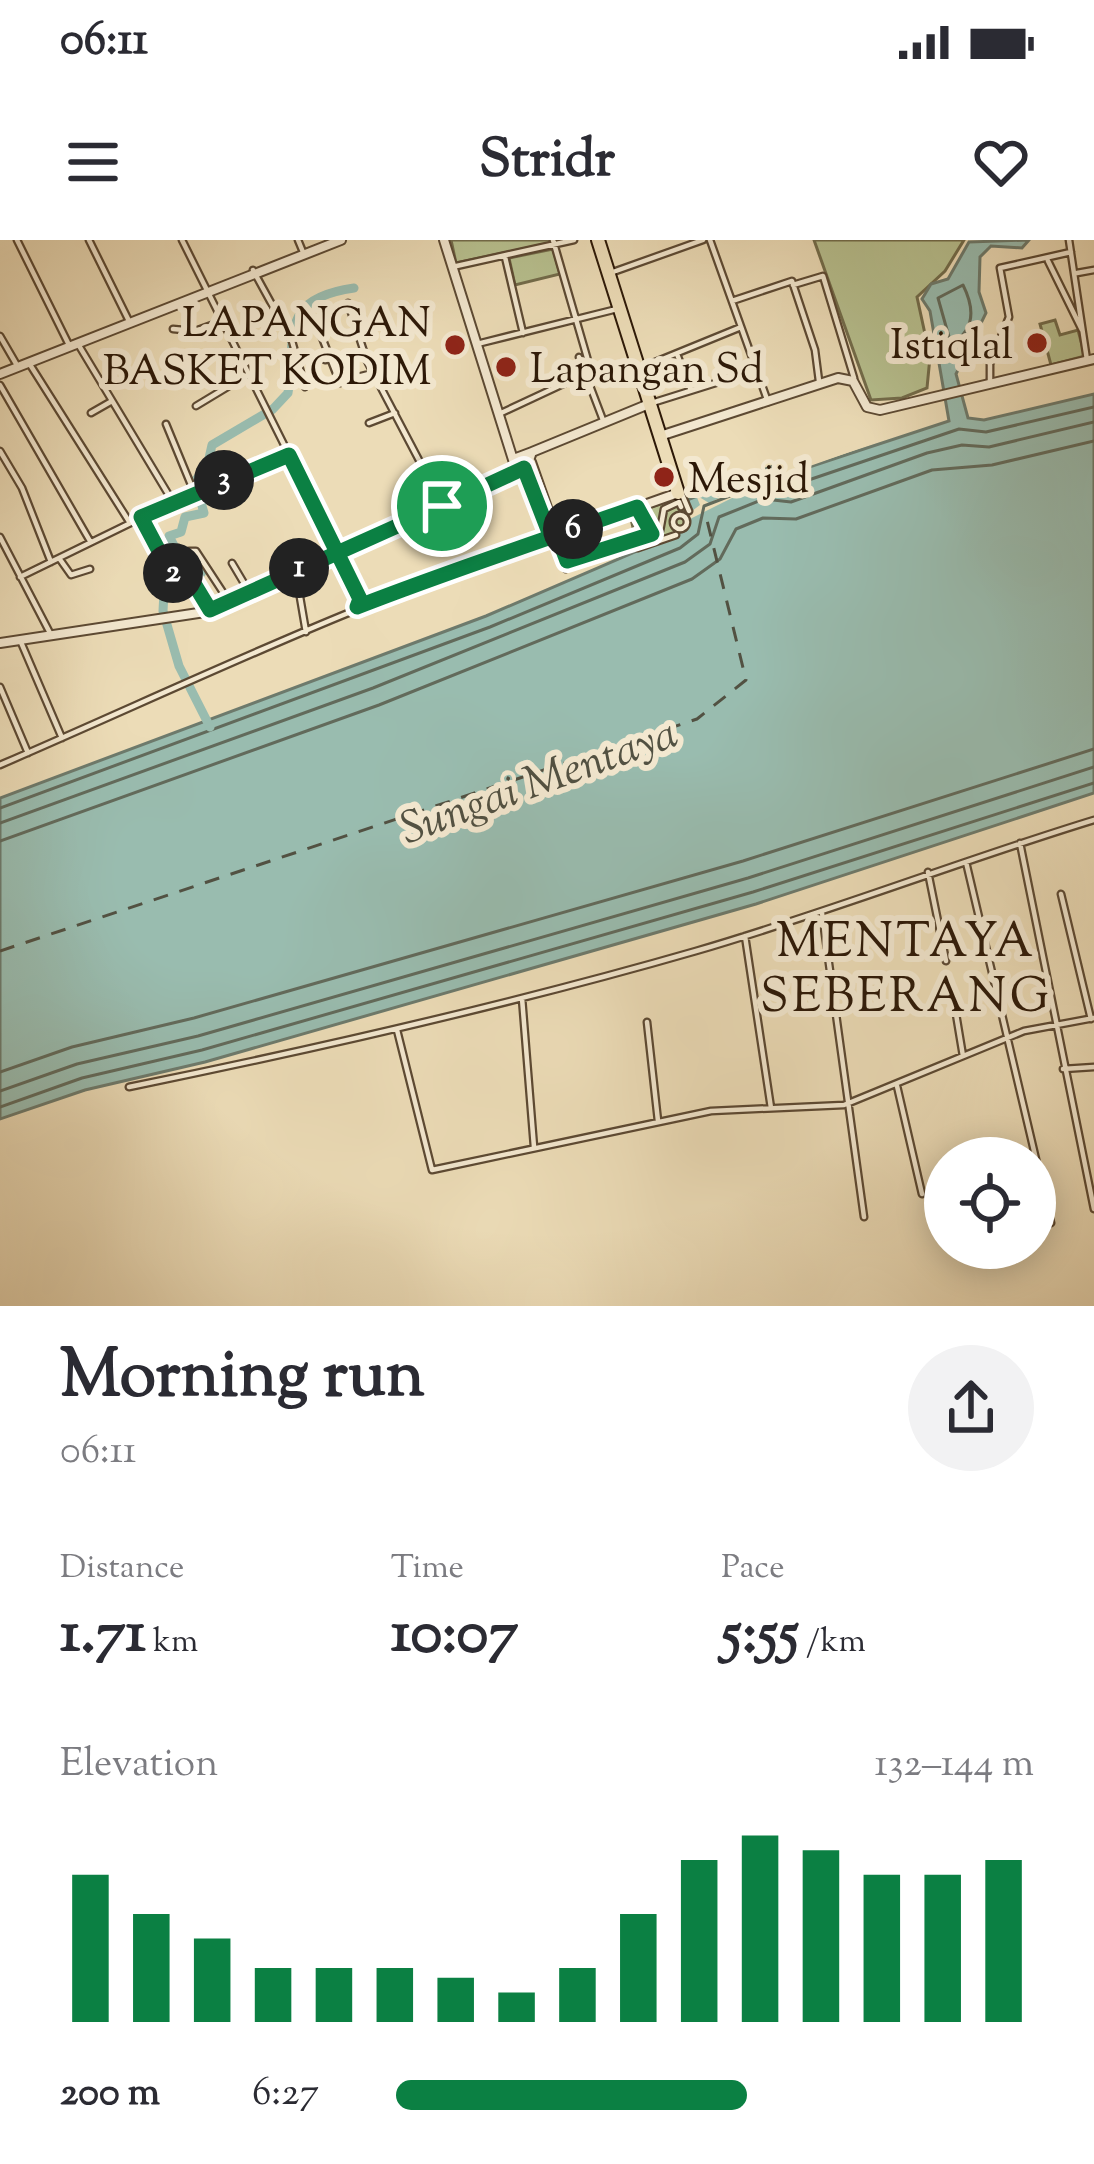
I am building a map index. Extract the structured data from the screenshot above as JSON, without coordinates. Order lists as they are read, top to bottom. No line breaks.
{"districts":["MENTAYA SEBERANG"],"water":["Sungai Mentaya"],"places":["Istiqlal","LAPANGAN BASKET KODIM","Lapangan Sd","Mesjid"],"page":{"status":"06:11","header":"Stridr","pins":["3","6","1","2"],"heading":["Morning run","06:11"],"stats":[["Distance","1.71 km"],["Time","10:07"],["Pace","5:55 /km"]],"chart":["Elevation","132–144 m"],"list":[{"name":"200 m","note":"6:27"}]}}
